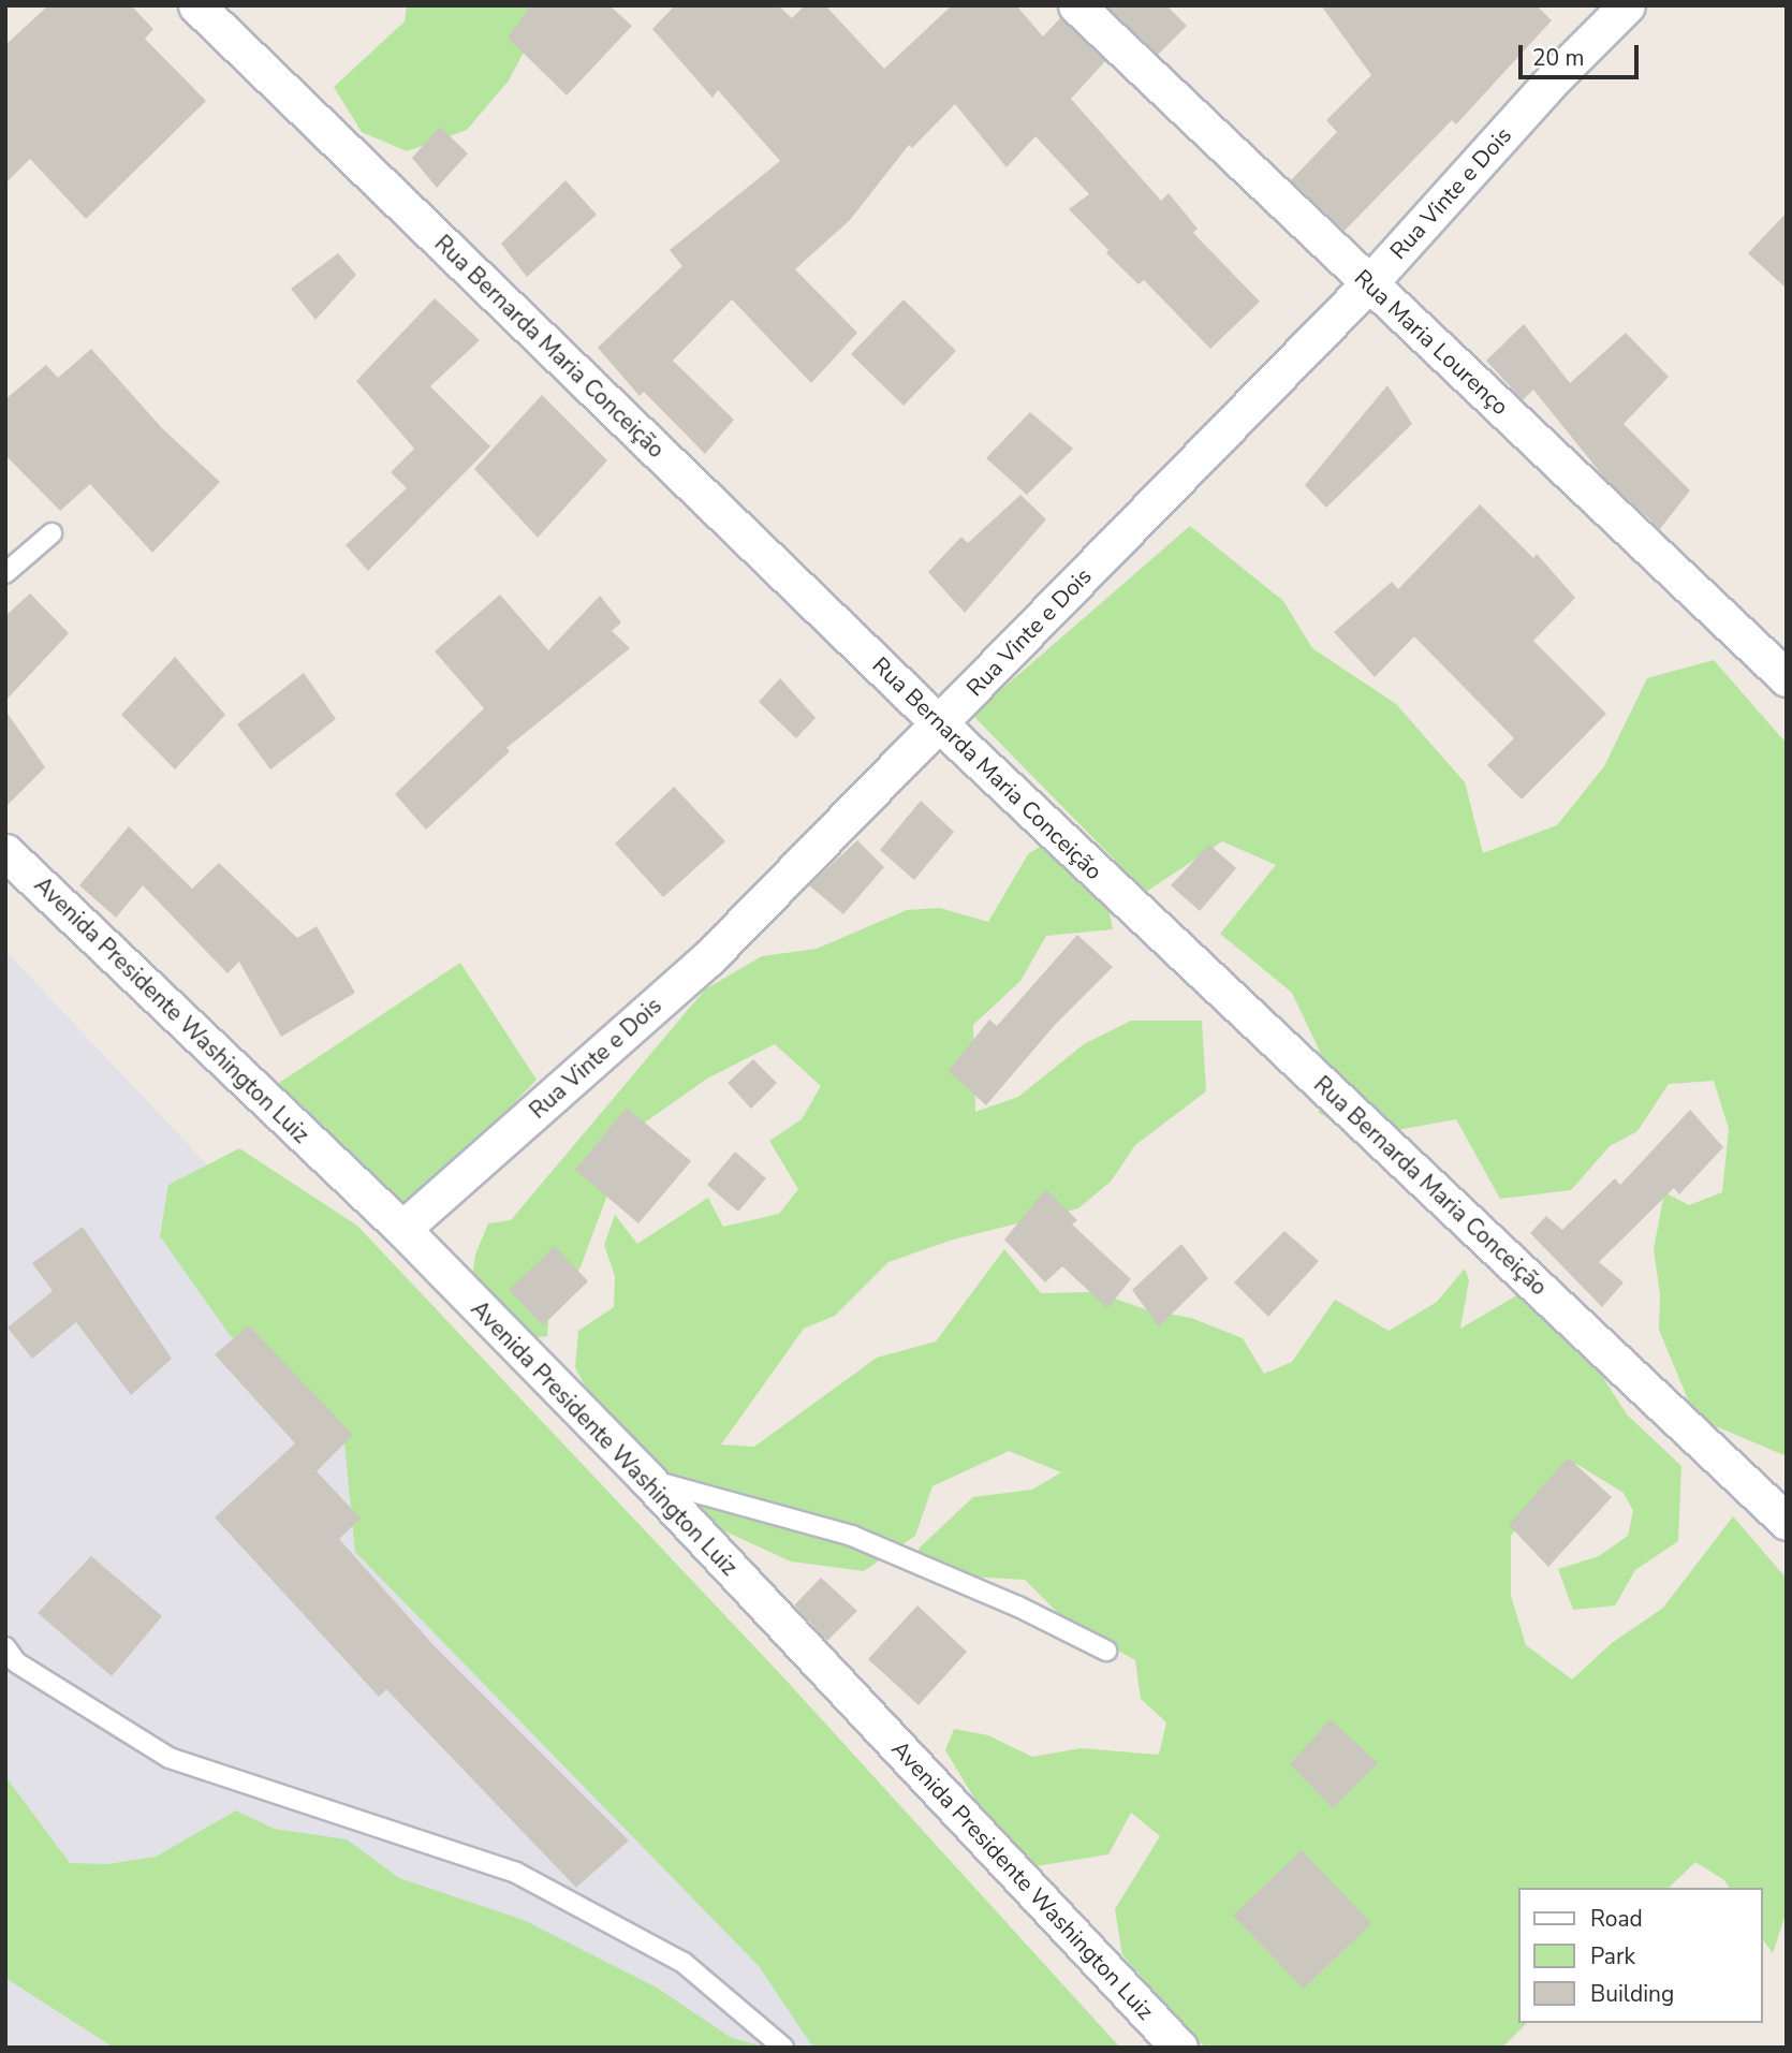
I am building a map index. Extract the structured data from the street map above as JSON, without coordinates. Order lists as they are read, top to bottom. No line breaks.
{"streets":{"street":["Rua Vinte e Dois","Rua Maria Lourenço","Rua Bernarda Maria Conceição","Avenida Presidente Washington Luiz"]},"crossings":[["Rua Vinte e Dois","Rua Maria Lourenço"],["Rua Vinte e Dois","Rua Bernarda Maria Conceição"],["Rua Vinte e Dois","Avenida Presidente Washington Luiz"]],"legend":["Road","Park","Building"],"scale_bar":"20 m"}
